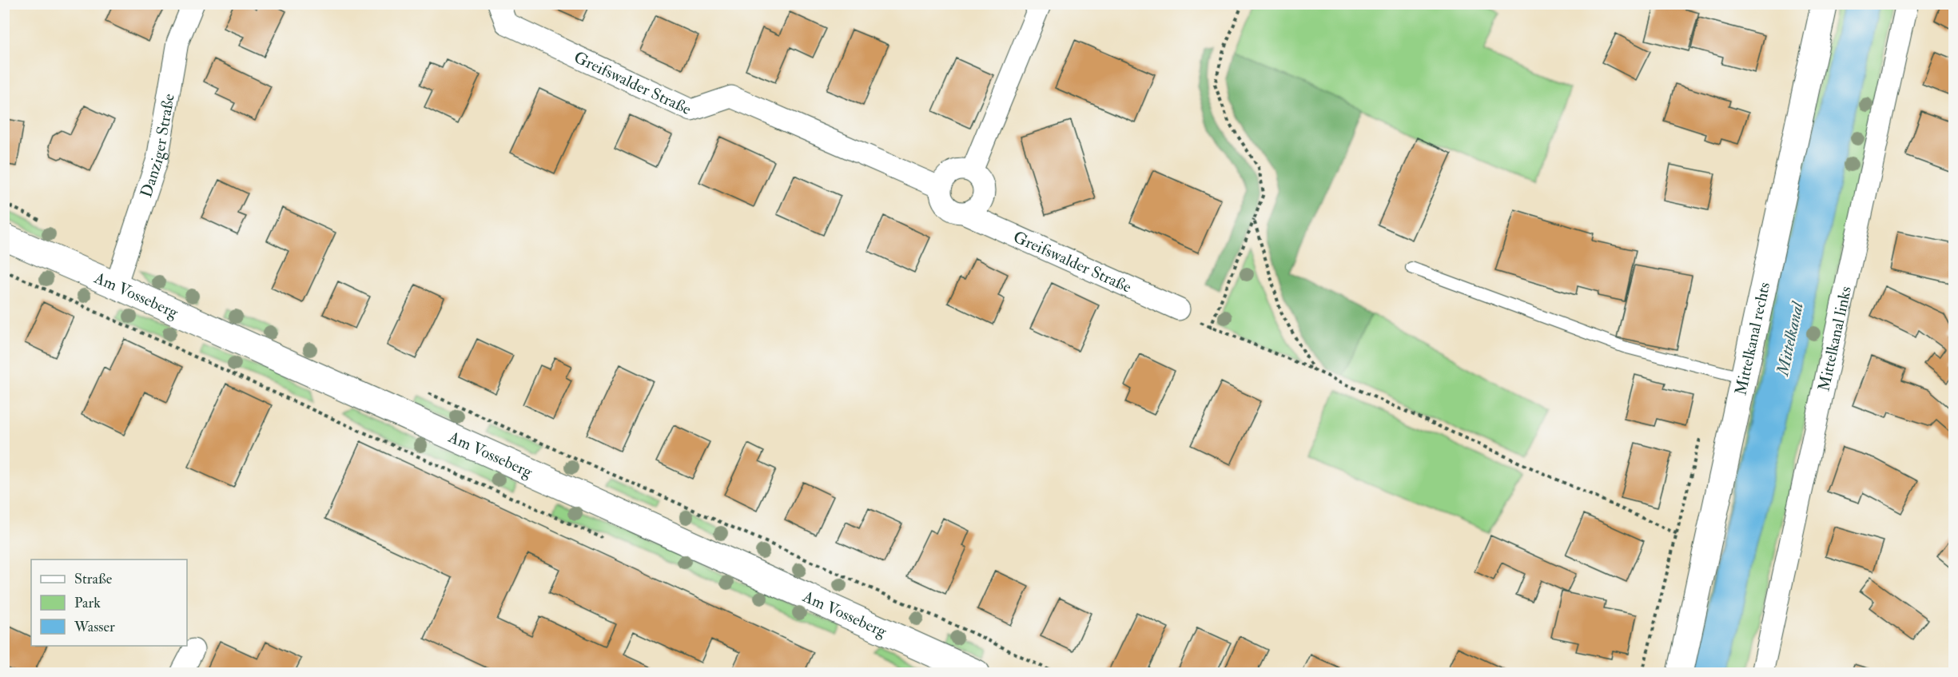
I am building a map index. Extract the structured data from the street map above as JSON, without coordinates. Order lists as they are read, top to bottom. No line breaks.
{"streets":{"street":["Greifswalder Straße","Danziger Straße","Am Vosseberg","Mittelkanal rechts","Mittelkanal links"]},"crossings":[["Danziger Straße","Am Vosseberg"]],"water":["Mittelkanal"],"legend":["Straße","Park","Wasser"]}
